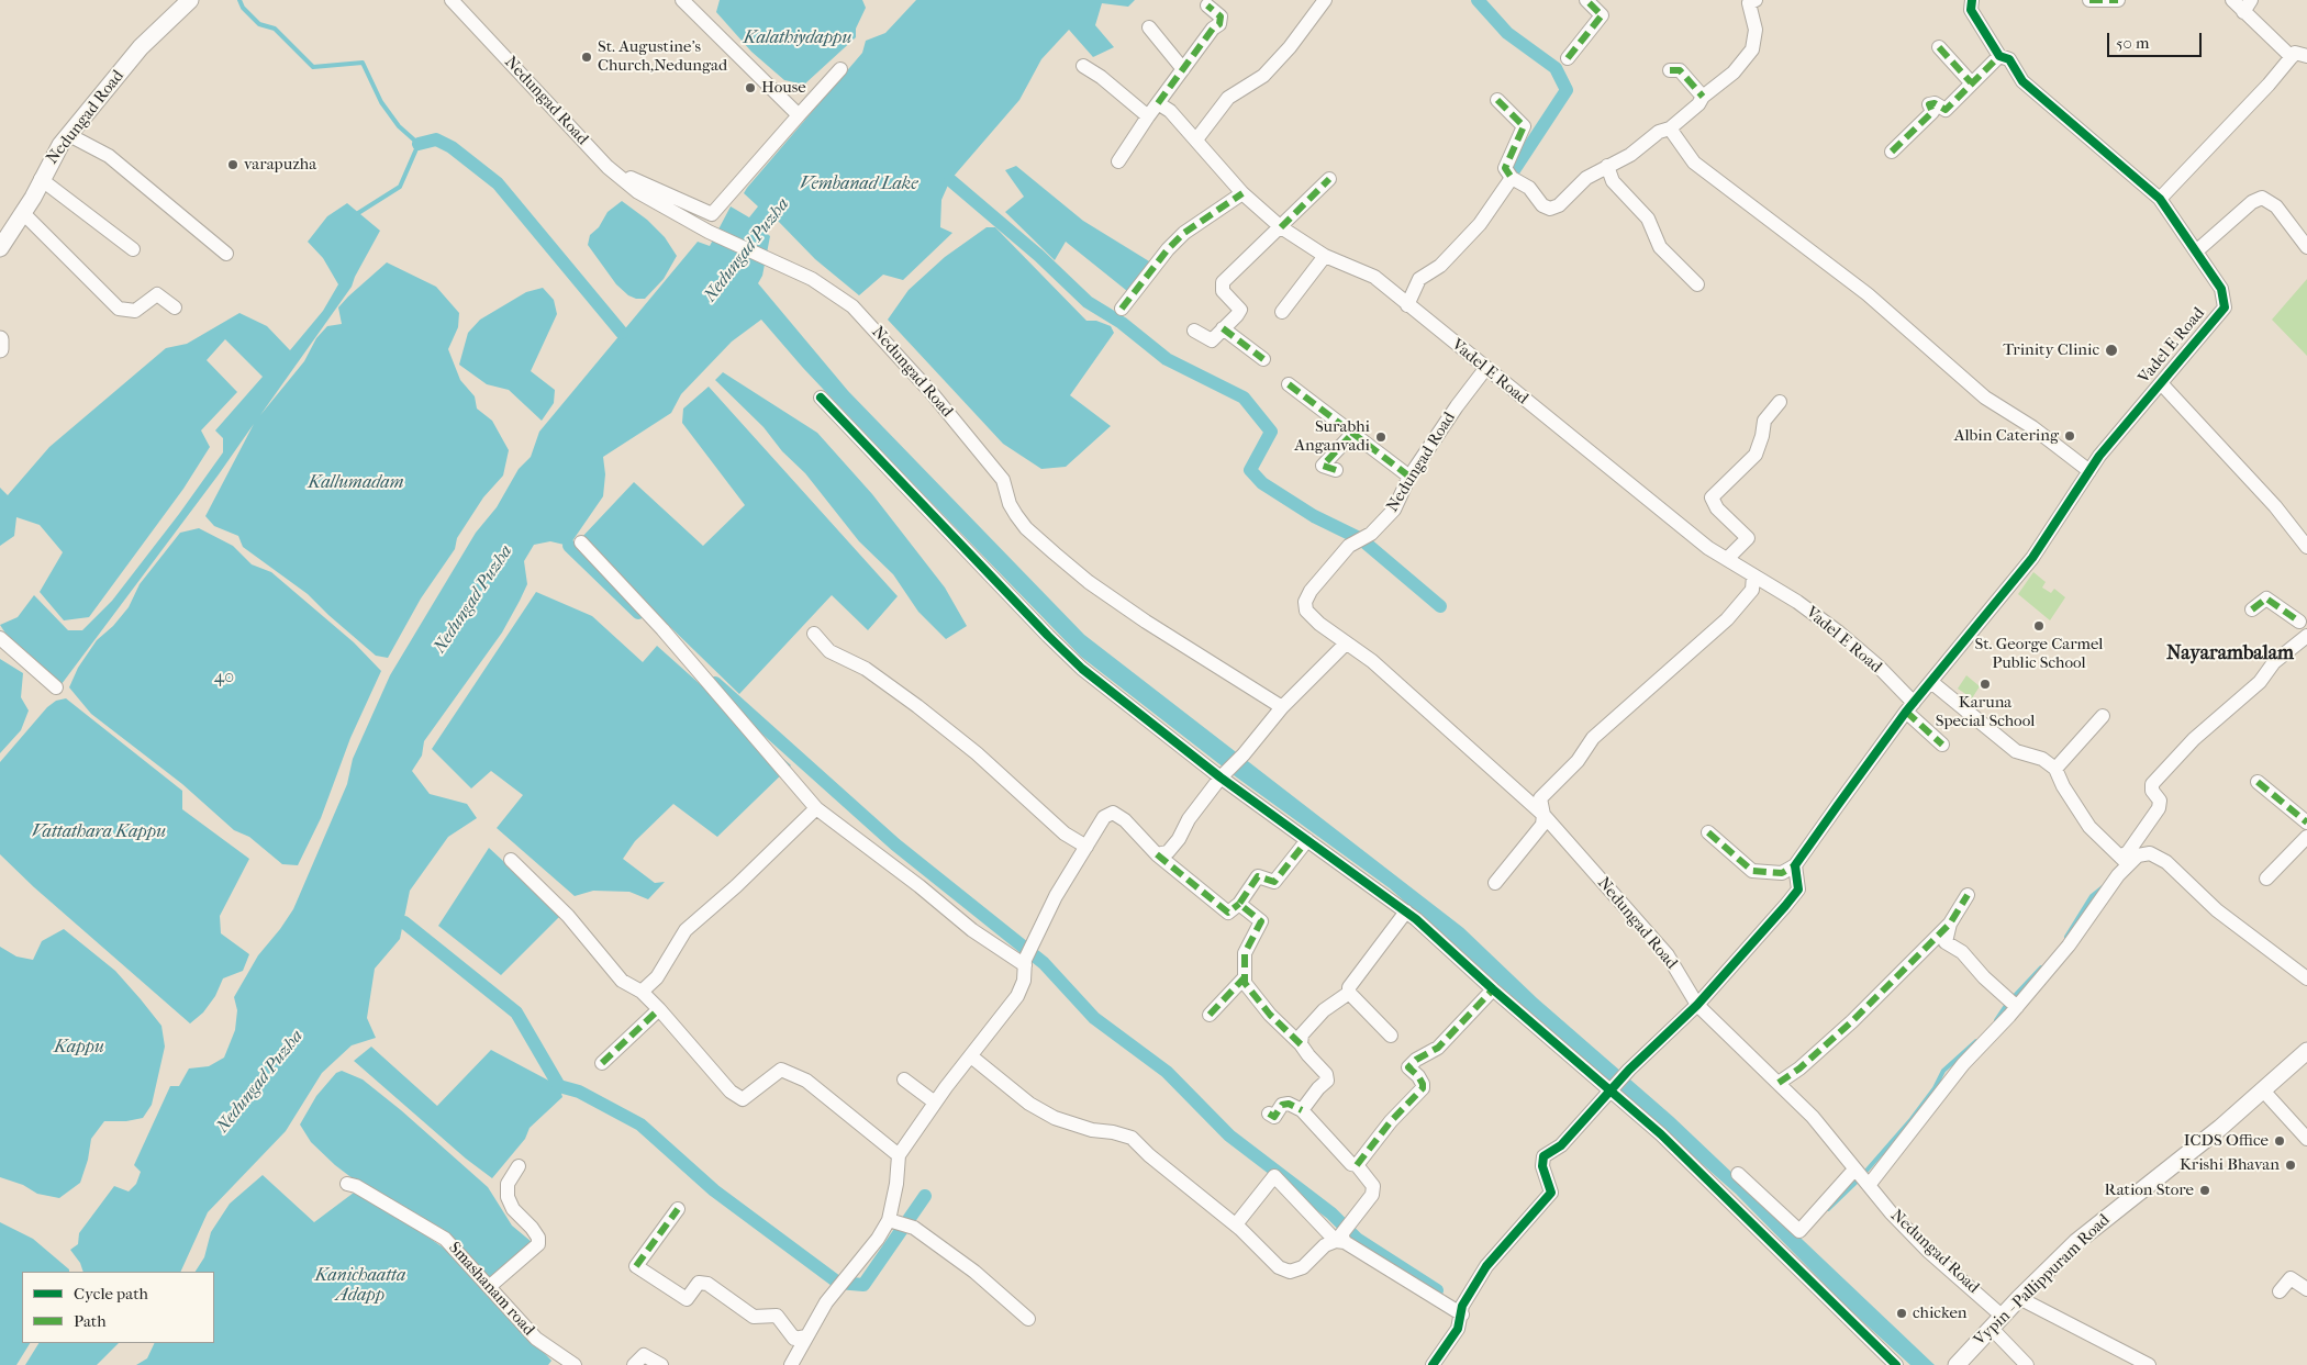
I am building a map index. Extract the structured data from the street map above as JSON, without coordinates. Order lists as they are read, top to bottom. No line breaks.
{"streets":{"main road":["Nedungad Road","Vypin - Pallippuram Road"],"street":["Vadel E Road","Smashanam road"]},"crossings":[["Nedungad Road","Vadel E Road"],["Nedungad Road","Vypin - Pallippuram Road"]],"districts":["Nayarambalam"],"water":["Kalathiydappu","Vembanad Lake","Nedungad Puzha","Kallumadam","40","Vattathara Kappu","Kappu","Kanichaatta Adapp"],"places":["St. Augustine's Church,Nedungad","House","varapuzha","Trinity Clinic","Albin Catering","Surabhi Anganvadi","St. George Carmel Public School","Karuna Special School","ICDS Office","Krishi Bhavan","Ration Store","chicken"],"legend":["Cycle path","Path"],"scale_bar":"50 m"}
